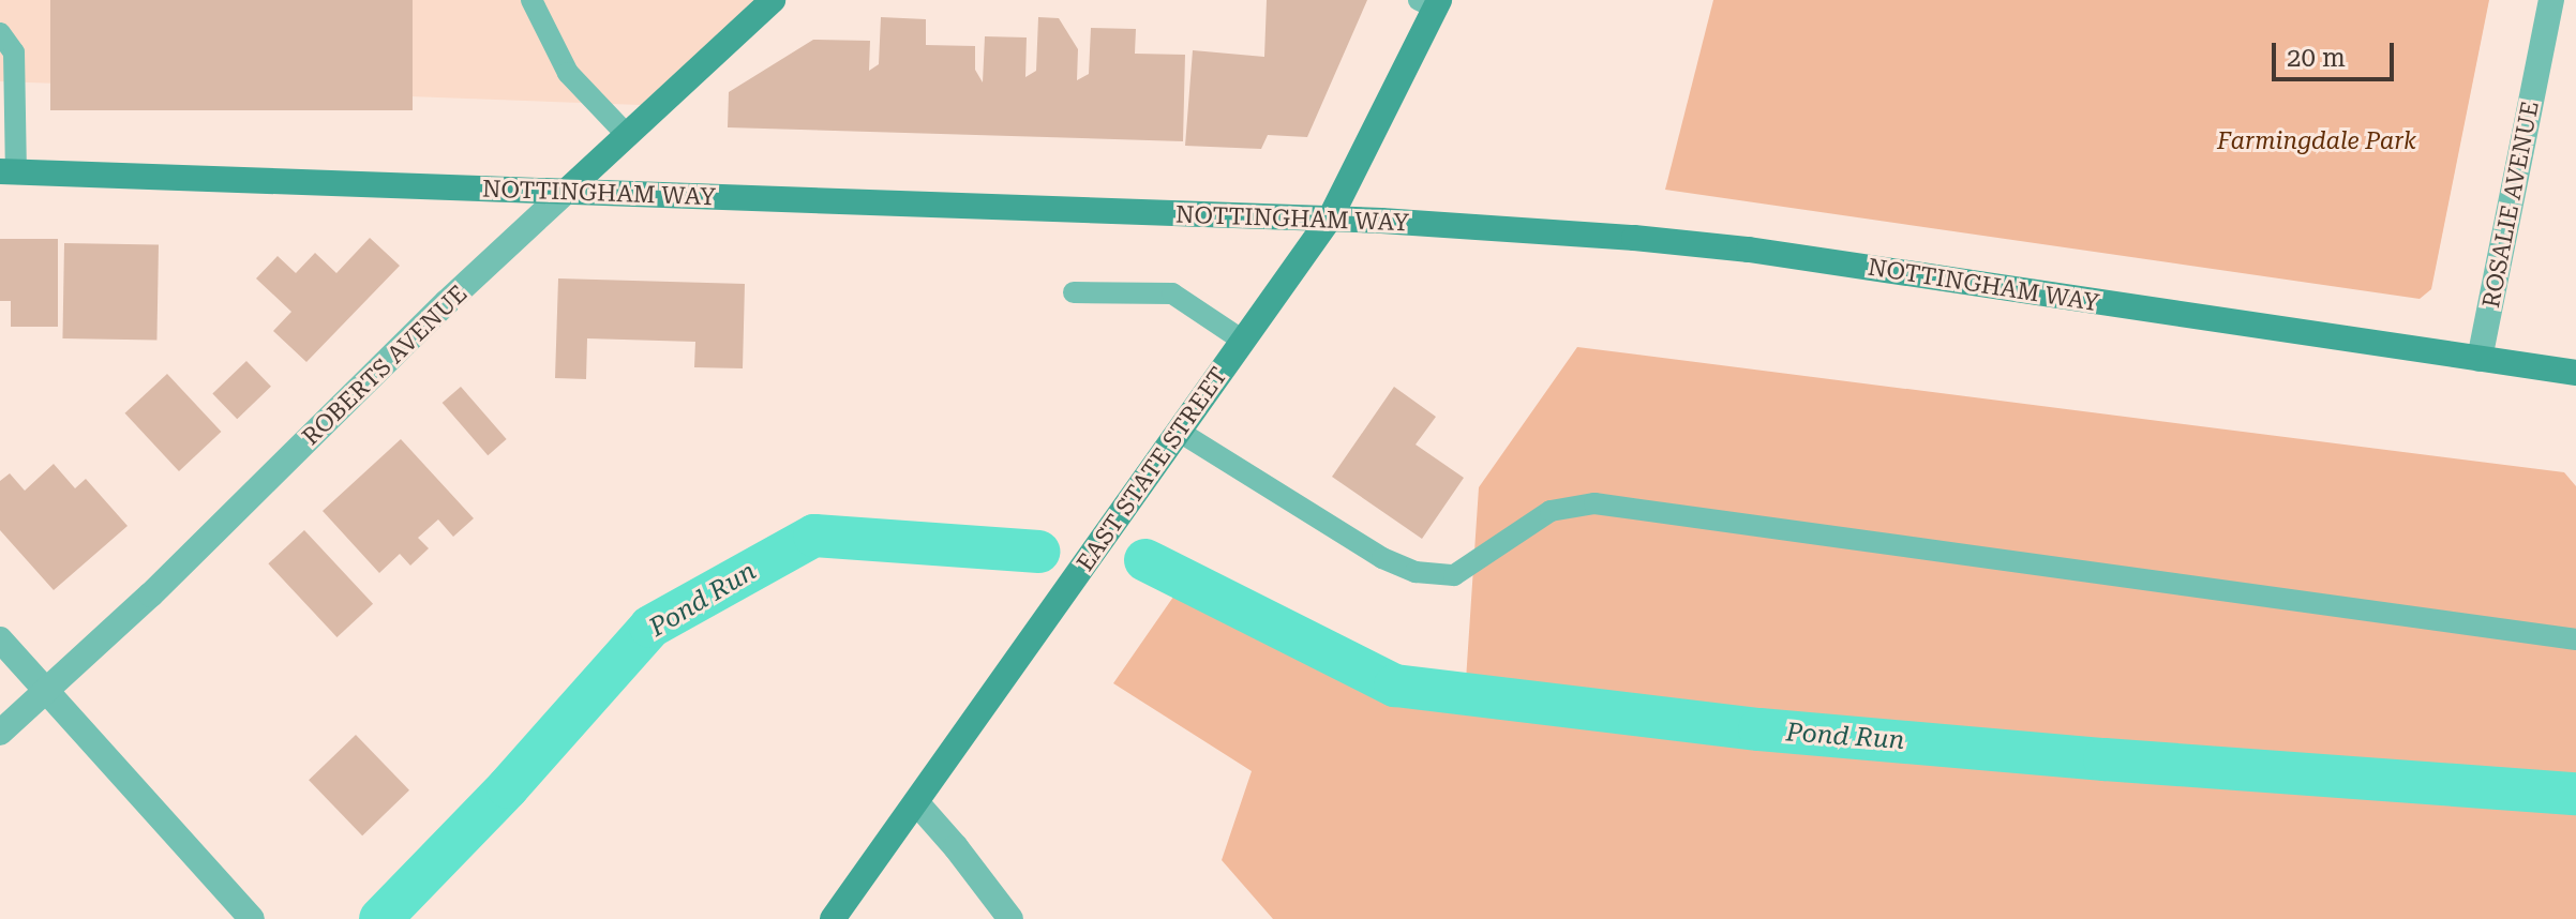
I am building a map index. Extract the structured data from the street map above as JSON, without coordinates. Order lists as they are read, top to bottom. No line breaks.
{"streets":{"street":["NOTTINGHAM WAY","ROSALIE AVENUE","ROBERTS AVENUE","EAST STATE STREET"]},"crossings":[["NOTTINGHAM WAY","ROSALIE AVENUE"],["NOTTINGHAM WAY","ROBERTS AVENUE"],["NOTTINGHAM WAY","EAST STATE STREET"]],"water":["Pond Run"],"parks":["Farmingdale Park"],"scale_bar":"20 m"}
